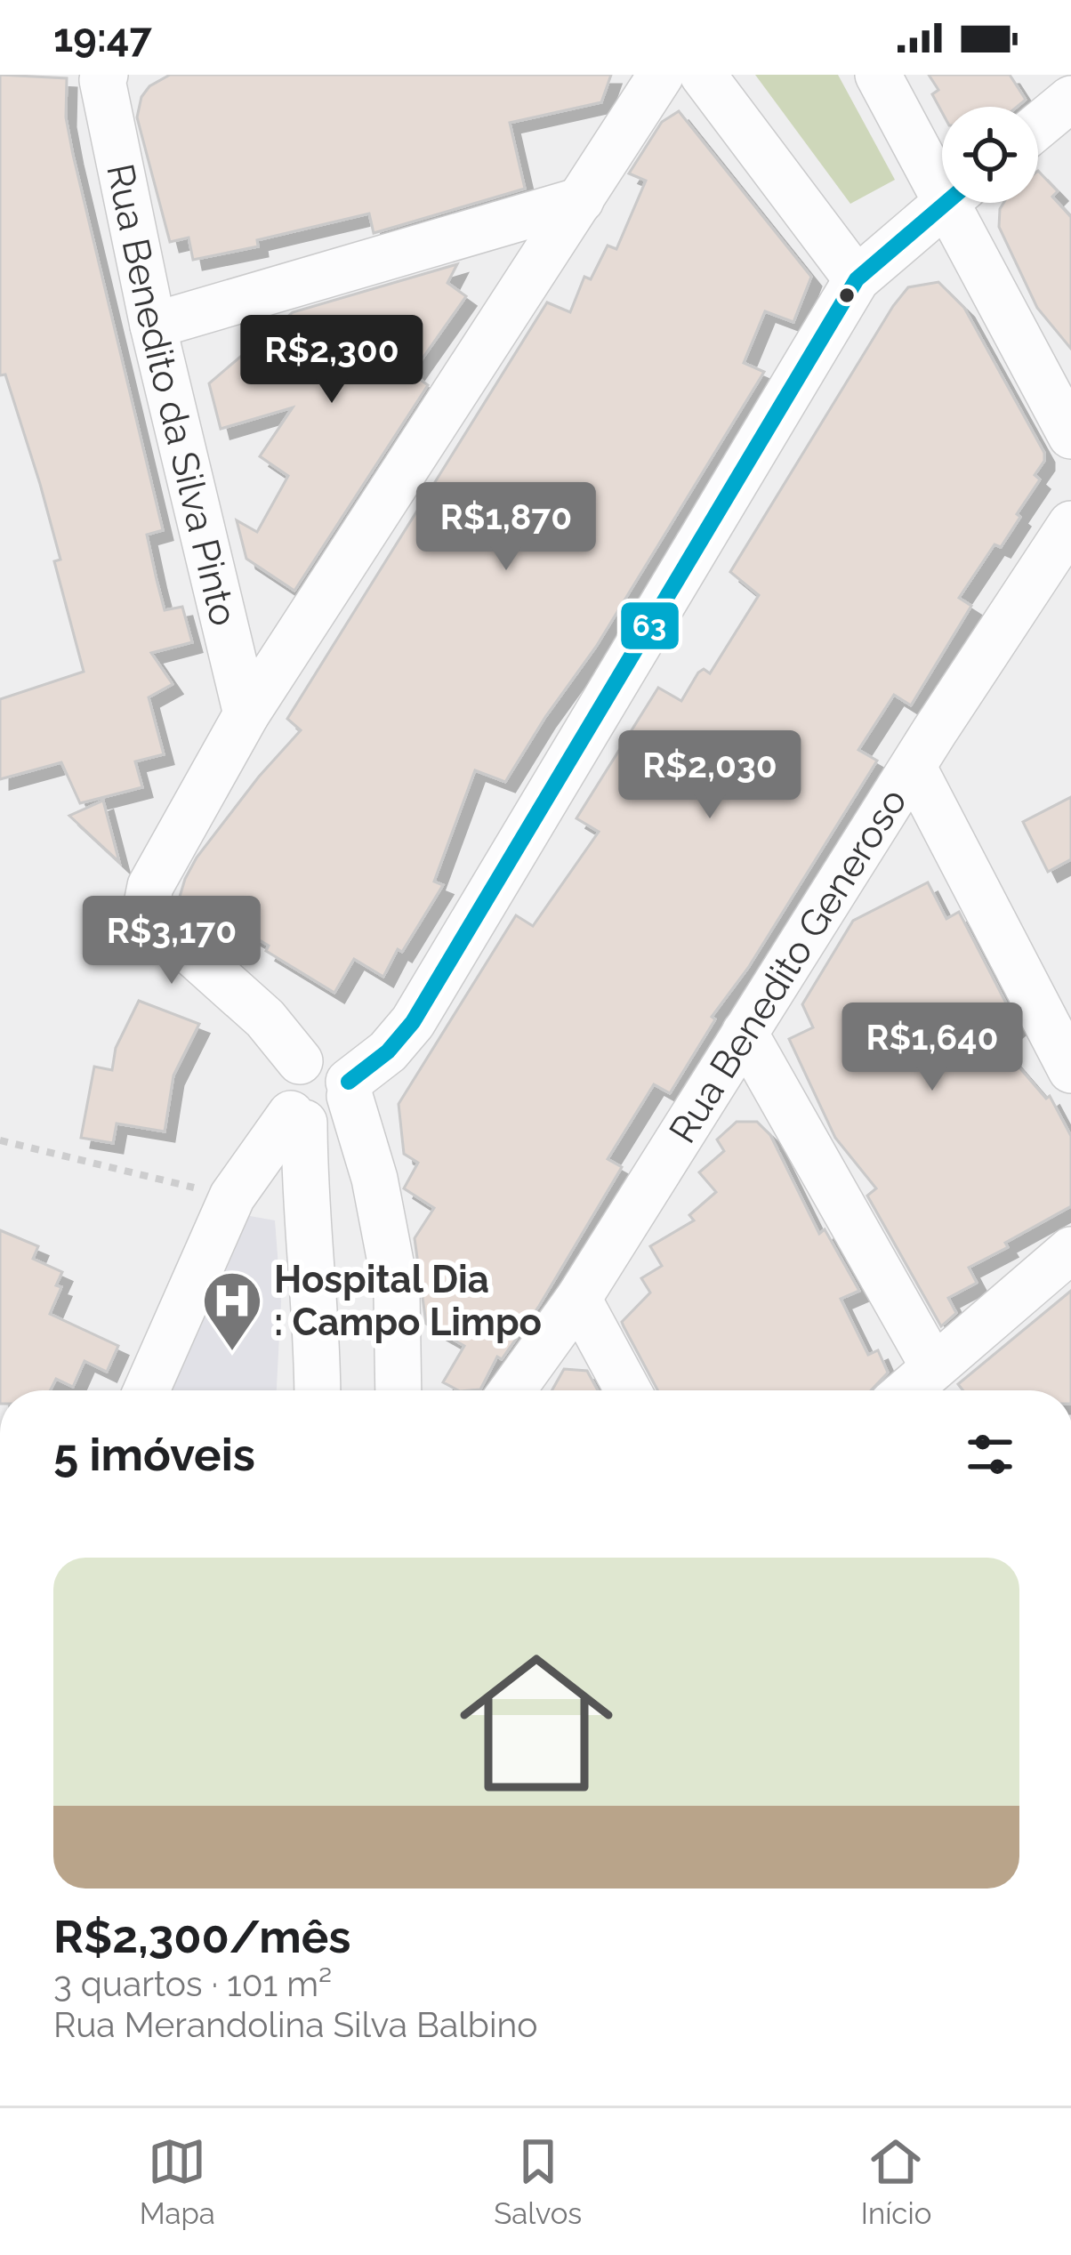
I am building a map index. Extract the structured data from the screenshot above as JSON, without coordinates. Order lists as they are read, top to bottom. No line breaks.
{"streets":{"street":["Rua Benedito da Silva Pinto","Rua Benedito Generoso"]},"places":{"hospital":["Hospital Dia : Campo Limpo"]},"lines":["transit line 63"],"page":{"status":"19:47","price":["R$2,300","R$1,870","R$2,030","R$3,170","R$1,640"],"heading":"5 imóveis","list":[{"name":"R$2,300/mês","note":"3 quartos · 101 m² · Rua Merandolina Silva Balbino"}],"tabs":["Mapa","Salvos","Início"]}}
